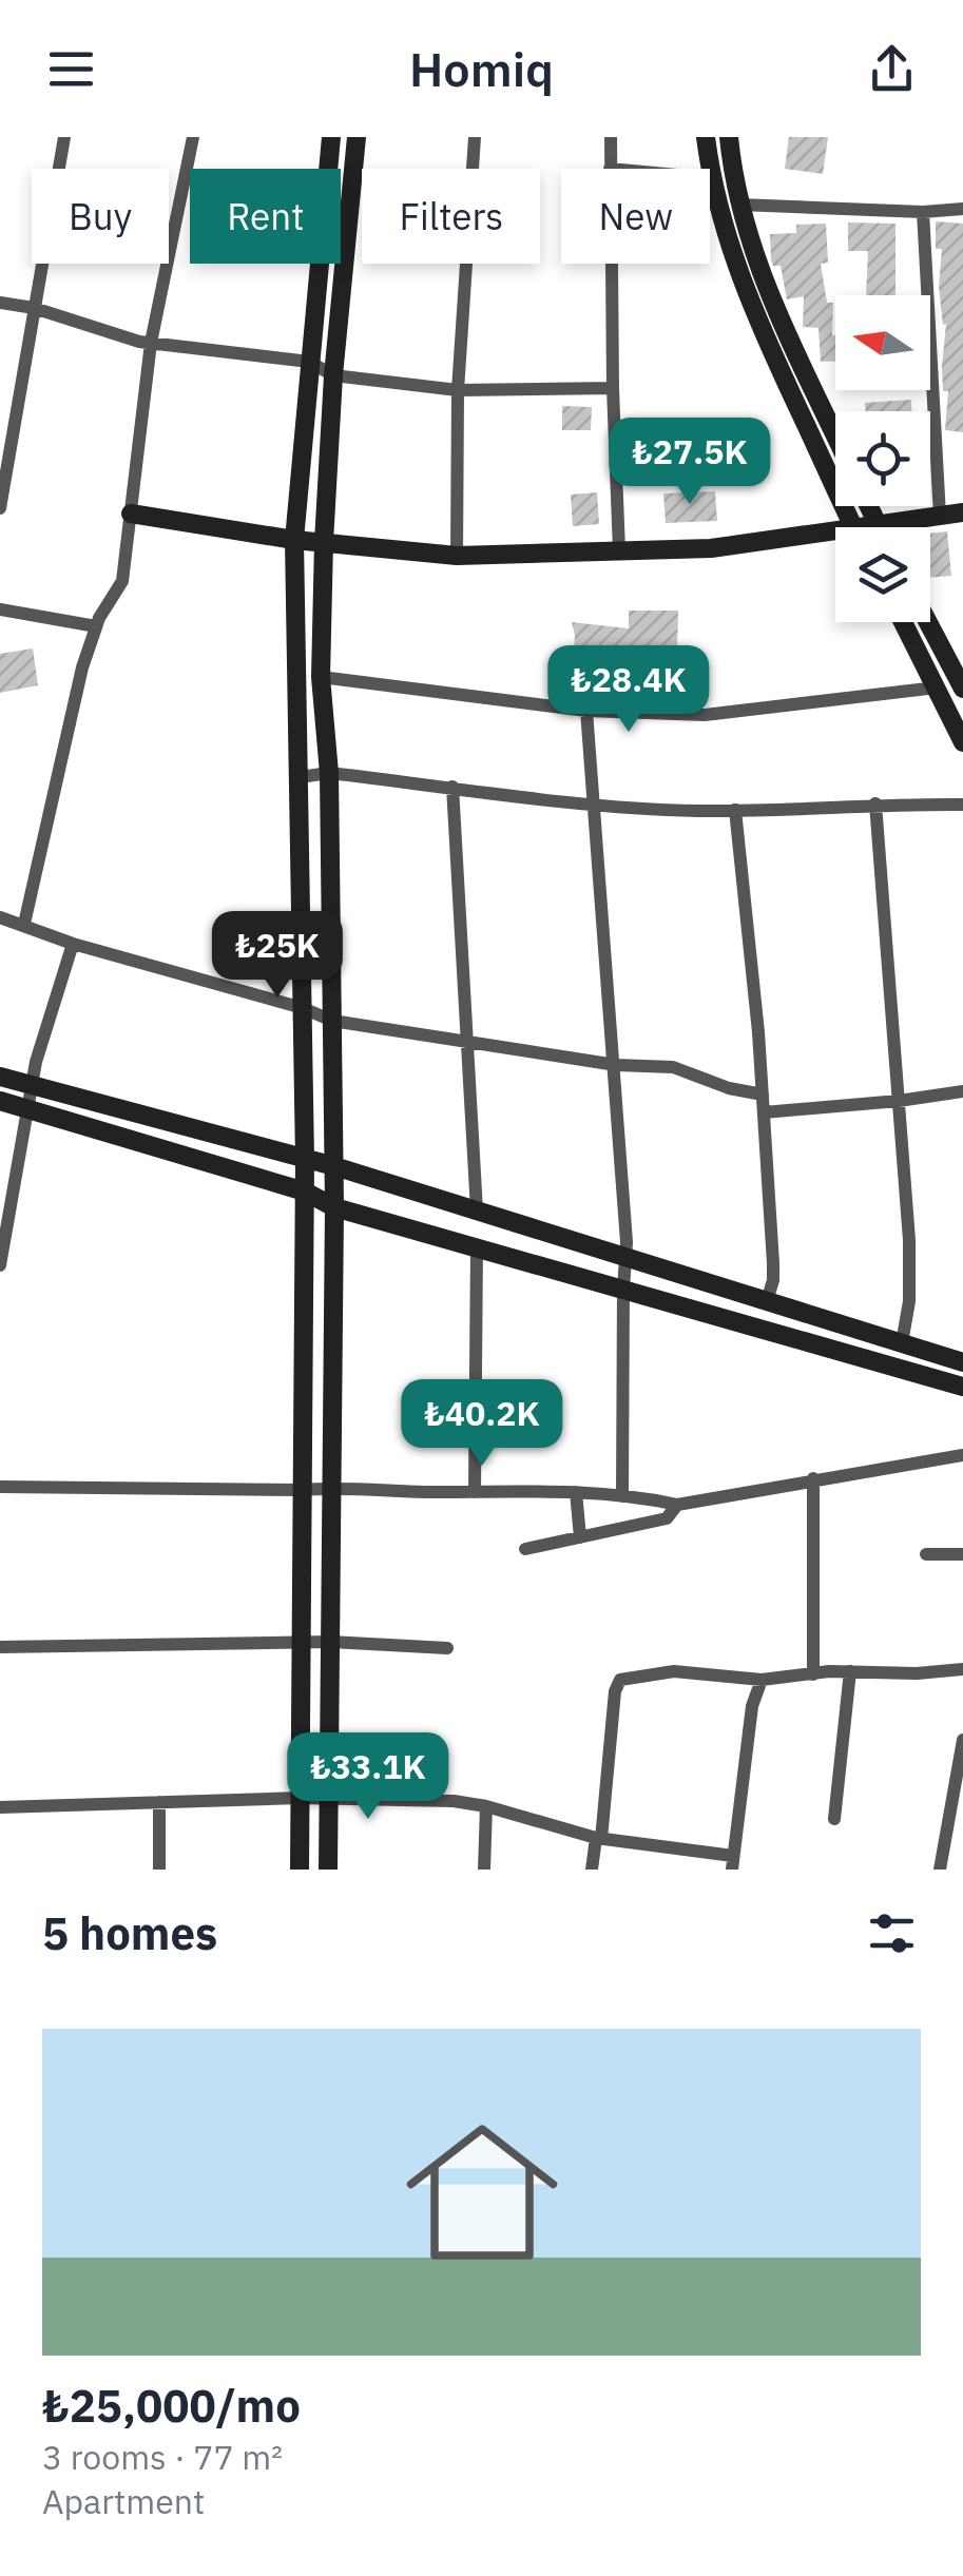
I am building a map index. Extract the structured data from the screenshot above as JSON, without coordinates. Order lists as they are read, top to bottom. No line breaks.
{"north":"left","page":{"header":"Homiq","chip":["Buy","Rent","Filters","New"],"price":["₺27.5K","₺28.4K","₺25K","₺40.2K","₺33.1K"],"heading":"5 homes","list":[{"name":"₺25,000/mo","note":"3 rooms · 77 m² · Apartment"}]}}
